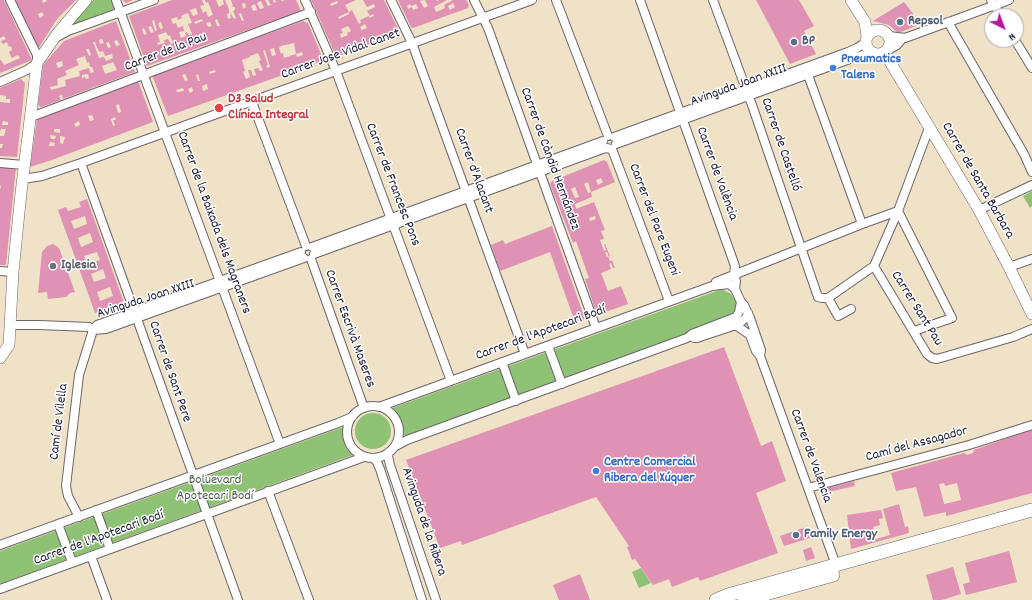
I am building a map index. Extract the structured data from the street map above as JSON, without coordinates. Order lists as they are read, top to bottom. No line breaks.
{"streets":{"street":["Carrer de la Pau","Carrer Jose Vidal Canet","Avinguda Joan XXIII","Carrer de Castelló","Carrer de Càndid Hernández","Carrer d'Alacant","Carrer de València","Carrer de Santa Barbara","Carrer de Francesc Pons","Carrer del Pare Eugeni","Carrer de la Baixada dels Magraners","Carrer Sant Pau","Carrer Escrivà Maseres","Carrer de l'Apotecari Bodí","Carrer de Sant Pere","Camí de Vilella","Camí del Assagador","Carrer de Valencia","Avinguda de la Ribera"]},"crossings":[["Carrer de la Pau","Carrer de Francesc Pons"],["Carrer de la Pau","Carrer de la Baixada dels Magraners"],["Carrer Jose Vidal Canet","Carrer de Càndid Hernández"],["Carrer Jose Vidal Canet","Carrer d'Alacant"],["Carrer Jose Vidal Canet","Carrer de Francesc Pons"],["Carrer Jose Vidal Canet","Carrer de la Baixada dels Magraners"],["Carrer Jose Vidal Canet","Carrer Escrivà Maseres"],["Carrer Jose Vidal Canet","Carrer de Sant Pere"],["Avinguda Joan XXIII","Carrer de Castelló"],["Avinguda Joan XXIII","Carrer de Càndid Hernández"],["Avinguda Joan XXIII","Carrer d'Alacant"],["Avinguda Joan XXIII","Carrer de València"],["Avinguda Joan XXIII","Carrer de Santa Barbara"],["Avinguda Joan XXIII","Carrer de Francesc Pons"],["Avinguda Joan XXIII","Carrer del Pare Eugeni"],["Avinguda Joan XXIII","Carrer de la Baixada dels Magraners"],["Avinguda Joan XXIII","Carrer Escrivà Maseres"],["Avinguda Joan XXIII","Carrer de Sant Pere"],["Avinguda Joan XXIII","Camí de Vilella"],["Carrer de Castelló","Carrer Sant Pau"],["Carrer de Castelló","Carrer de l'Apotecari Bodí"],["Carrer de Càndid Hernández","Carrer de l'Apotecari Bodí"],["Carrer d'Alacant","Carrer de l'Apotecari Bodí"],["Carrer de València","Carrer de l'Apotecari Bodí"],["Carrer de València","Carrer de Valencia"],["Carrer de Santa Barbara","Carrer Sant Pau"],["Carrer de Francesc Pons","Carrer de l'Apotecari Bodí"],["Carrer del Pare Eugeni","Carrer de l'Apotecari Bodí"],["Carrer de la Baixada dels Magraners","Carrer de l'Apotecari Bodí"],["Carrer Sant Pau","Carrer de l'Apotecari Bodí"],["Carrer Escrivà Maseres","Carrer de l'Apotecari Bodí"],["Carrer Escrivà Maseres","Avinguda de la Ribera"],["Carrer de l'Apotecari Bodí","Carrer de Sant Pere"],["Carrer de l'Apotecari Bodí","Camí de Vilella"],["Carrer de l'Apotecari Bodí","Avinguda de la Ribera"],["Camí del Assagador","Carrer de Valencia"]],"parks":["Boluevard Apotecari Bodí"],"places":["Repsol","BP","Pneumatics Talens","D3 Salud Clínica Integral","Iglesia","Centre Comercial Ribera del Xúquer","Family Energy"],"north":"bottom right"}
